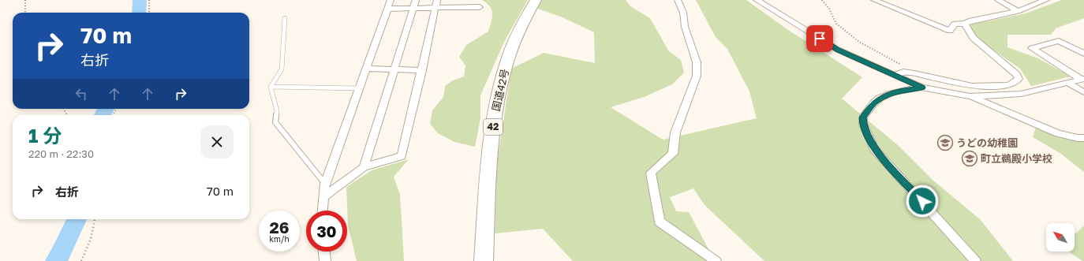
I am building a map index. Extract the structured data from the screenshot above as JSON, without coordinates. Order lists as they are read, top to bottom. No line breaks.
{"streets":{"highway":["国道42号","42"]},"places":{"school or university":["うどの幼稚園","町立鵜殿小学校"]},"north":"top left","page":{"turn":["70 m","右折"],"heading":["1 分","220 m · 22:30"],"list":[{"name":"右折","value":"70 m"}],"speed":"26 km/h","limit":"30"}}
